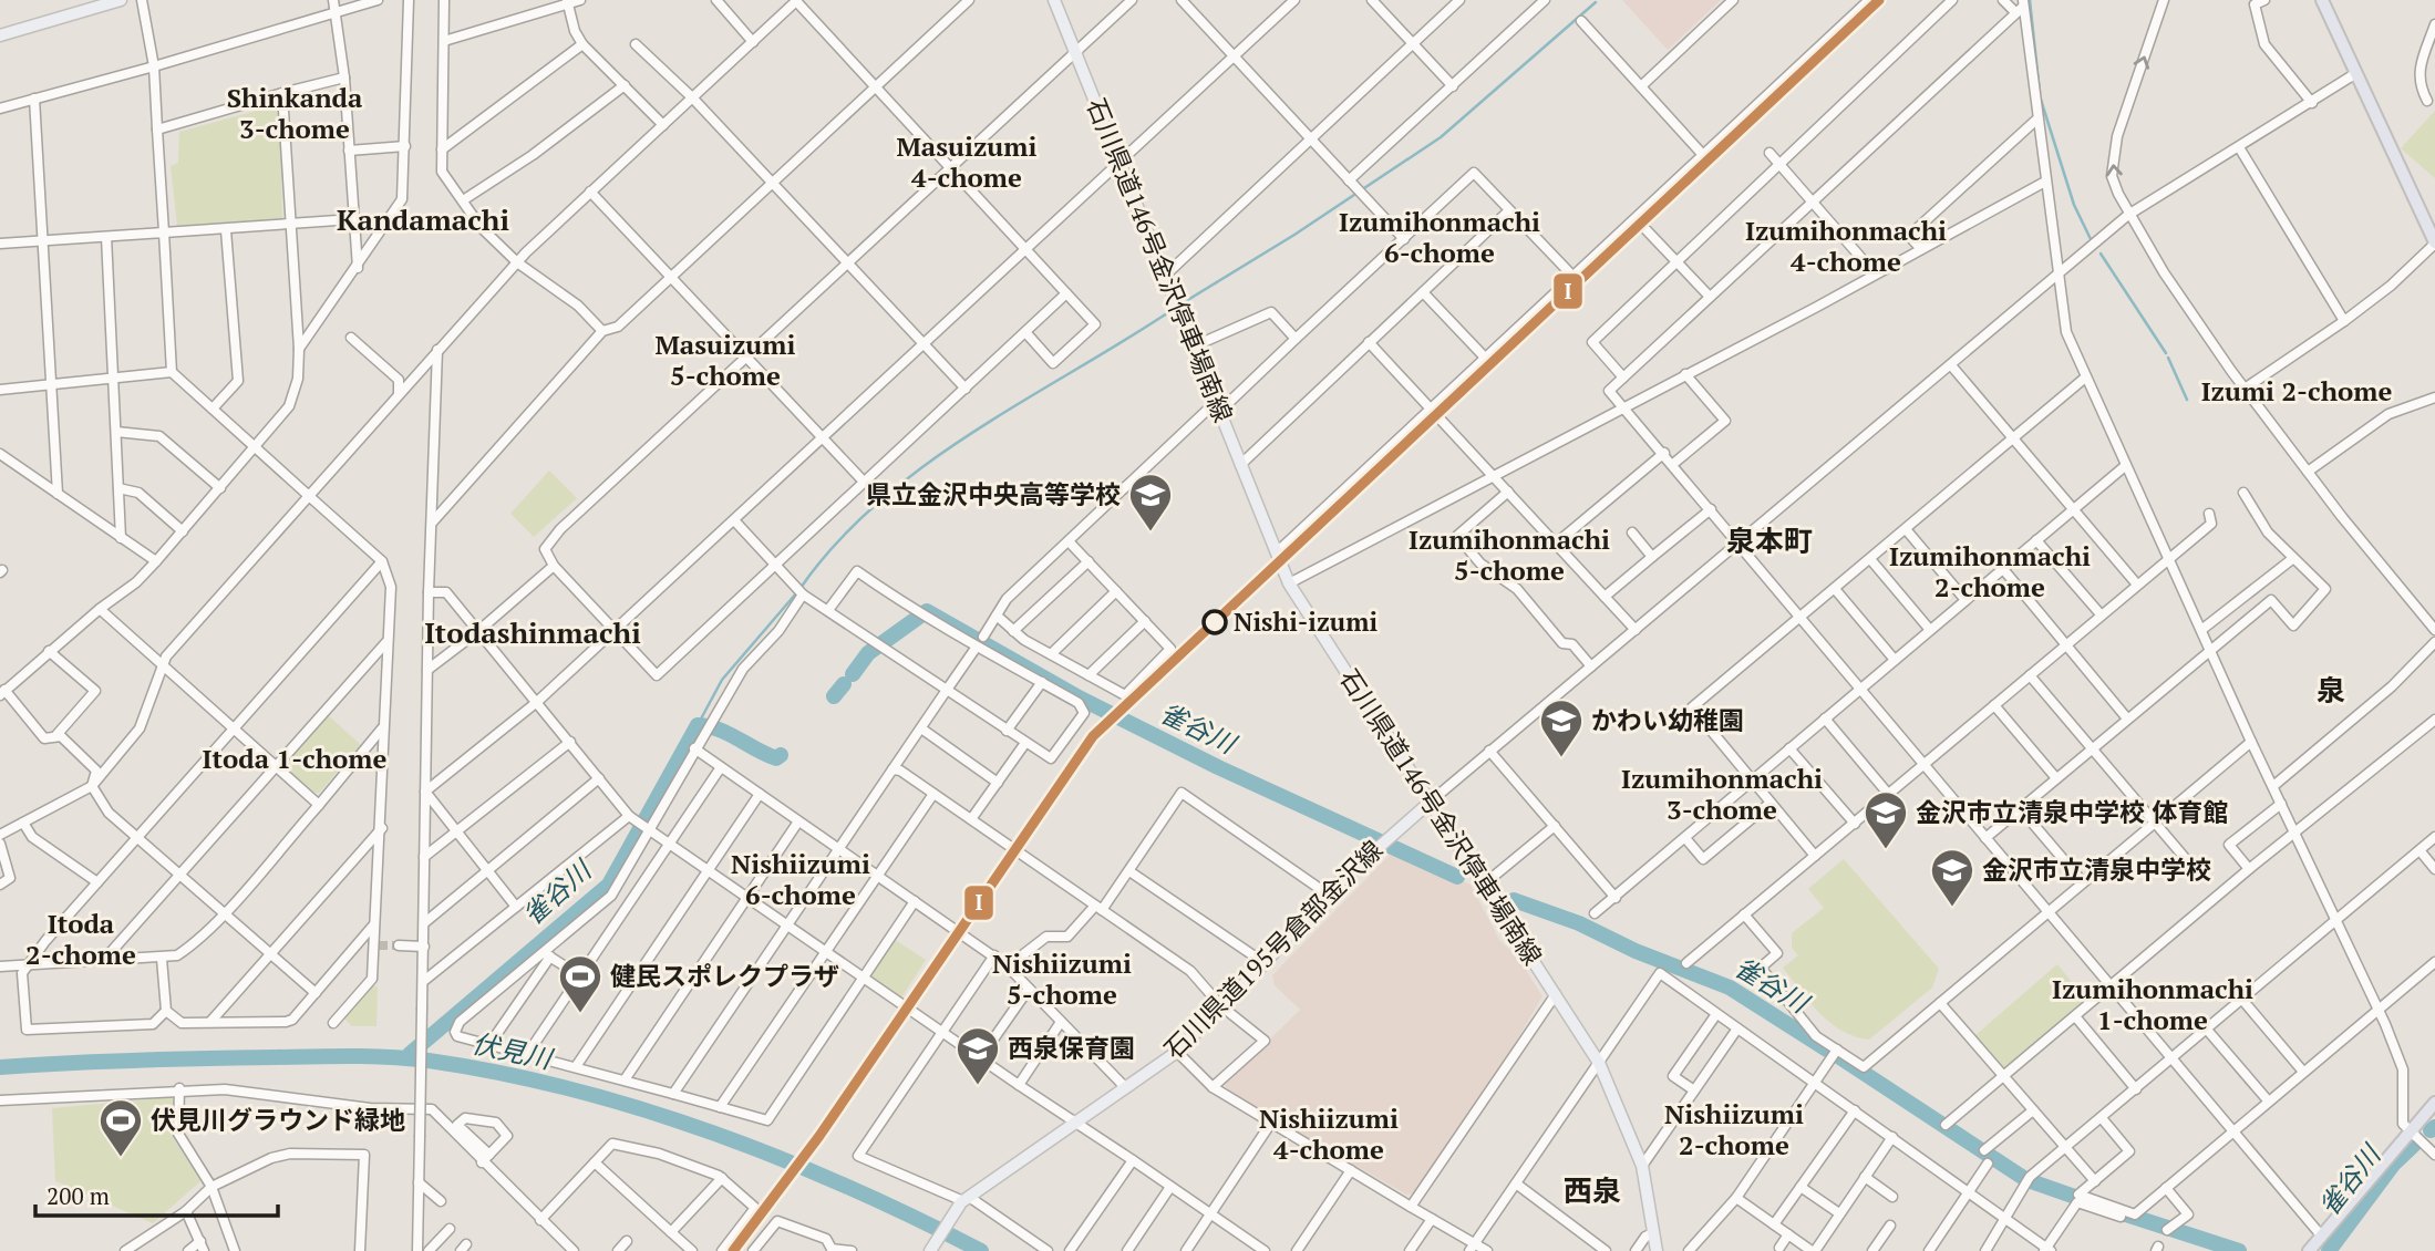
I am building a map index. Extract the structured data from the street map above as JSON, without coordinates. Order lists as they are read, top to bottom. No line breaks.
{"streets":{"main road":["石川県道146号金沢停車場南線","石川県道195号倉部金沢線"]},"crossings":[["石川県道146号金沢停車場南線","石川県道195号倉部金沢線"]],"districts":["Shinkanda 3-chome","Masuizumi 4-chome","Kandamachi","Izumihonmachi 6-chome","Izumihonmachi 4-chome","Masuizumi 5-chome","Izumi 2-chome","Izumihonmachi 5-chome","泉本町","Izumihonmachi 2-chome","Itodashinmachi","泉","Itoda 1-chome","Izumihonmachi 3-chome","Nishiizumi 6-chome","Itoda 2-chome","Nishiizumi 5-chome","Izumihonmachi 1-chome","Nishiizumi 2-chome","Nishiizumi 4-chome","西泉"],"water":["雀谷川","伏見川"],"places":{"school or university":["県立金沢中央高等学校","かわい幼稚園","金沢市立清泉中学校 体育館","金沢市立清泉中学校","西泉保育園"],"other":["Nishi-izumi"],"sports":["健民スポレクプラザ","伏見川グラウンド緑地"]},"lines":["transit line I"],"scale_bar":"200 m"}
